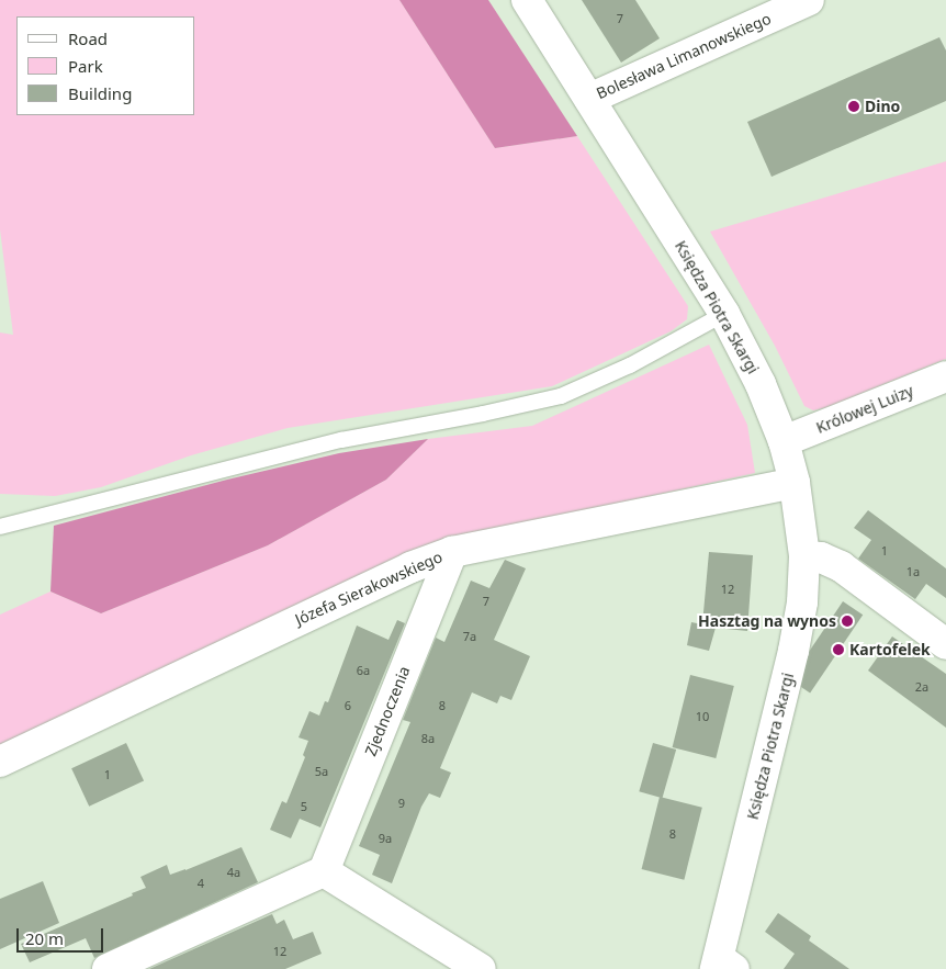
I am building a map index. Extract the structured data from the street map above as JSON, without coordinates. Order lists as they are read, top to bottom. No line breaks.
{"streets":{"street":["Bolesława Limanowskiego","Księdza Piotra Skargi","Królowej Luizy","Józefa Sierakowskiego","Zjednoczenia"]},"crossings":[["Bolesława Limanowskiego","Księdza Piotra Skargi"],["Księdza Piotra Skargi","Królowej Luizy"],["Księdza Piotra Skargi","Józefa Sierakowskiego"],["Józefa Sierakowskiego","Zjednoczenia"]],"places":["Dino","Hasztag na wynos","Kartofelek"],"house_numbers":["7","1","1a","12","7","7a","6a","2a","6","8","10","8a","5a","1","9","5","8","9a","4a","4","12"],"legend":["Road","Park","Building"],"scale_bar":"20 m"}
